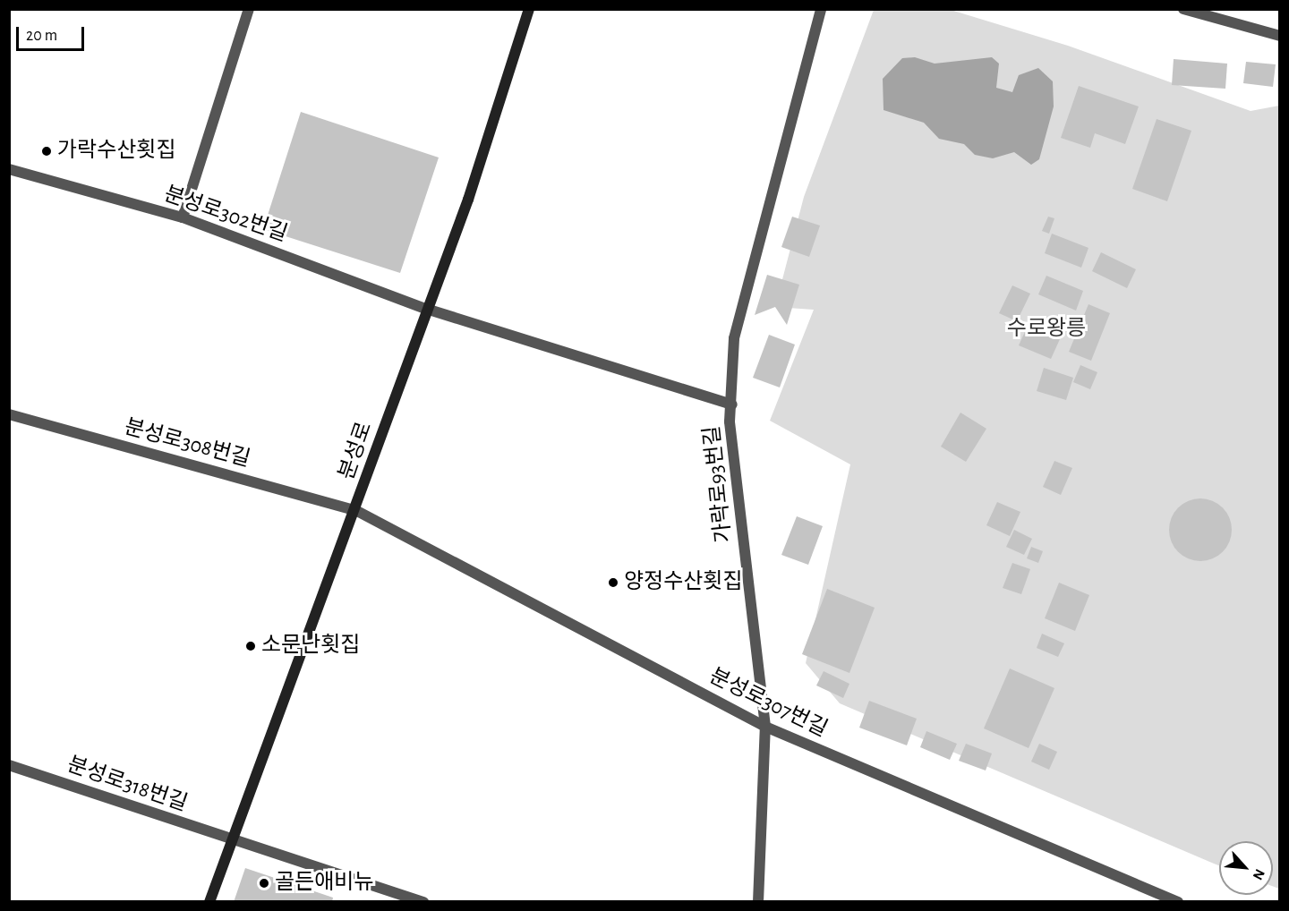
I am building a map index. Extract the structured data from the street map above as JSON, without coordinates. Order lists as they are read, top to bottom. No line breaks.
{"streets":{"main road":["분성로"],"street":["분성로302번길","분성로308번길","가락로93번길","분성로307번길","분성로318번길"]},"crossings":[["분성로302번길","분성로"],["분성로302번길","가락로93번길"],["분성로308번길","분성로"],["분성로308번길","분성로307번길"],["분성로","분성로307번길"],["분성로","분성로318번길"],["가락로93번길","분성로307번길"]],"parks":["수로왕릉"],"places":["가락수산횟집","양정수산횟집","소문난횟집","골든애비뉴"],"scale_bar":"20 m","north":"bottom right"}
